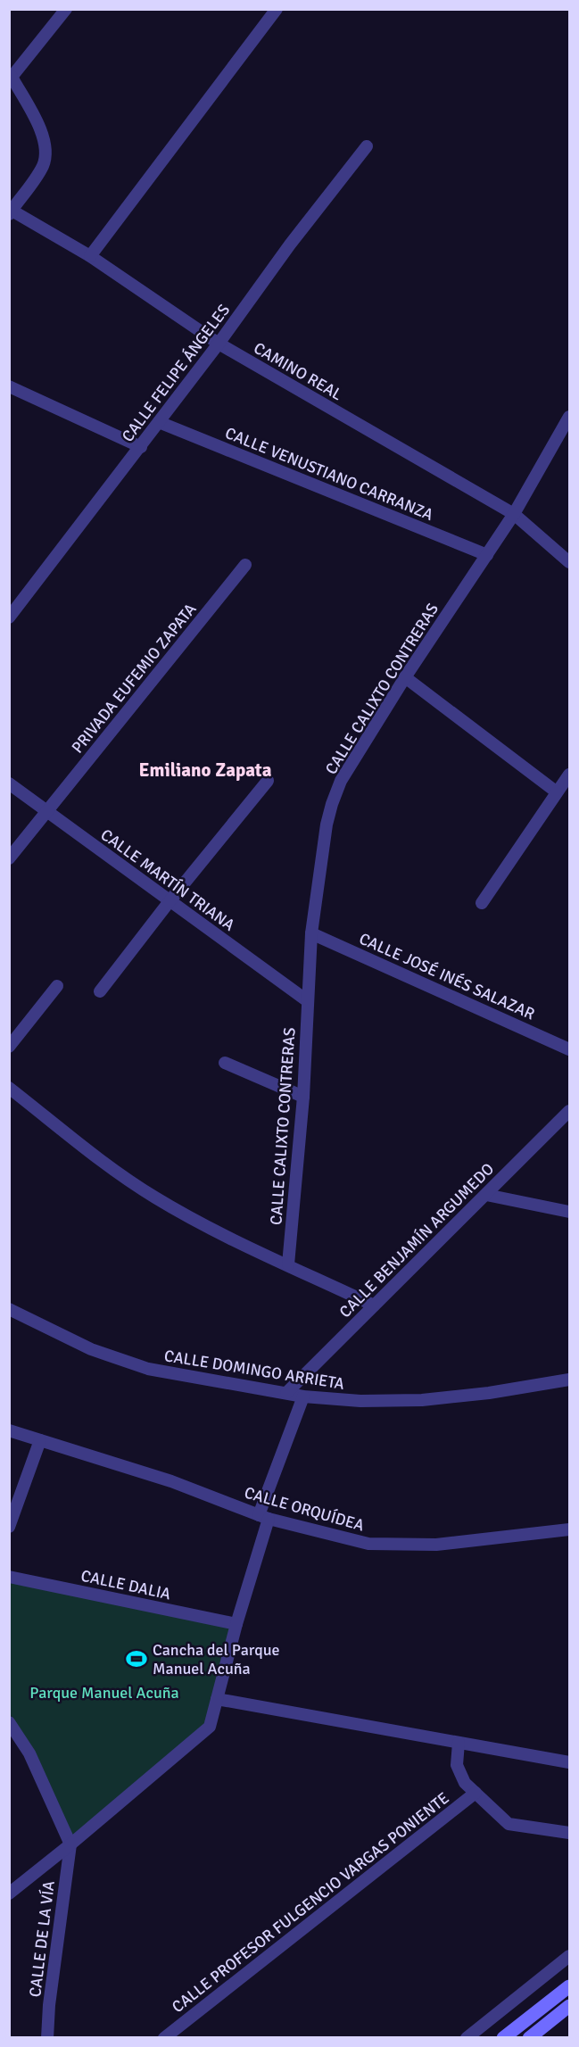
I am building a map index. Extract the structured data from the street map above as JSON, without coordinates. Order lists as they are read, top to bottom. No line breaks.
{"streets":{"street":["CAMINO REAL","CALLE FELIPE ÁNGELES","CALLE VENUSTIANO CARRANZA","PRIVADA EUFEMIO ZAPATA","CALLE CALIXTO CONTRERAS","CALLE MARTÍN TRIANA","CALLE JOSÉ INÉS SALAZAR","CALLE BENJAMÍN ARGUMEDO","CALLE DOMINGO ARRIETA","CALLE ORQUÍDEA","CALLE DALIA","CALLE PROFESOR FULGENCIO VARGAS PONIENTE","CALLE DE LA VÍA"]},"crossings":[["CAMINO REAL","CALLE FELIPE ÁNGELES"],["CAMINO REAL","CALLE CALIXTO CONTRERAS"],["CALLE FELIPE ÁNGELES","CALLE VENUSTIANO CARRANZA"],["CALLE VENUSTIANO CARRANZA","CALLE CALIXTO CONTRERAS"],["PRIVADA EUFEMIO ZAPATA","CALLE MARTÍN TRIANA"],["CALLE CALIXTO CONTRERAS","CALLE MARTÍN TRIANA"],["CALLE CALIXTO CONTRERAS","CALLE JOSÉ INÉS SALAZAR"],["CALLE BENJAMÍN ARGUMEDO","CALLE DOMINGO ARRIETA"]],"districts":["Emiliano Zapata"],"parks":["Parque Manuel Acuña"],"places":{"sports":["Cancha del Parque Manuel Acuña"]}}
